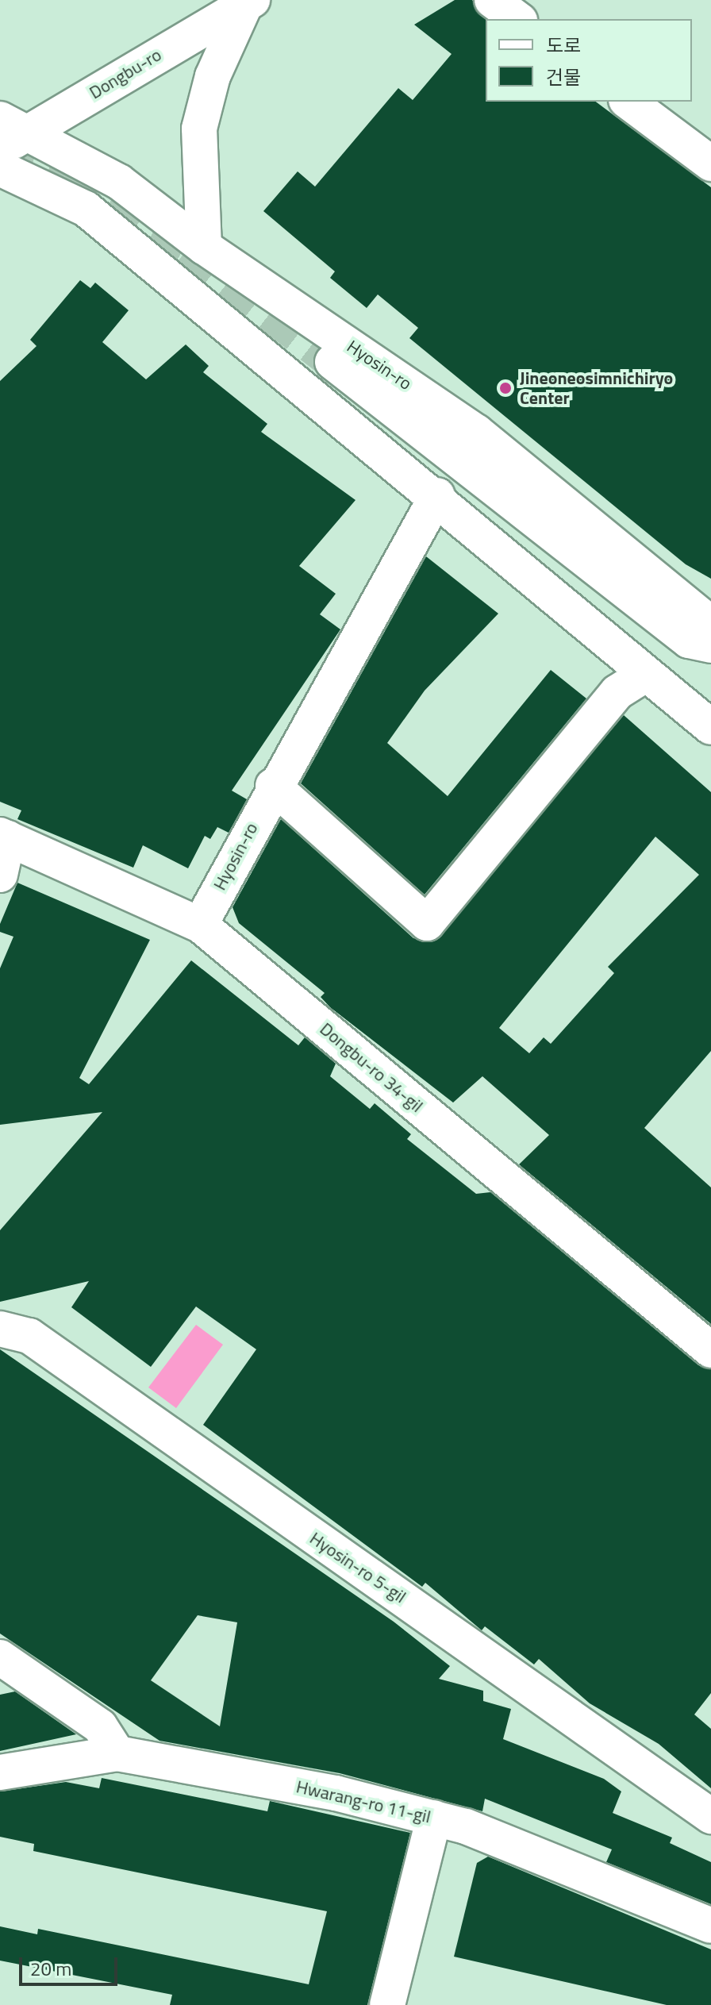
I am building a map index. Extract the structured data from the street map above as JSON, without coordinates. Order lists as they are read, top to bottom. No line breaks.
{"streets":{"street":["Dongbu-ro","Hyosin-ro","Dongbu-ro 34-gil","Hyosin-ro 5-gil","Hwarang-ro 11-gil"]},"crossings":[["Dongbu-ro","Hyosin-ro"],["Hyosin-ro","Dongbu-ro 34-gil"]],"places":["Jineoneosimnichiryo Center"],"legend":["도로","건물"],"scale_bar":"20 m"}
